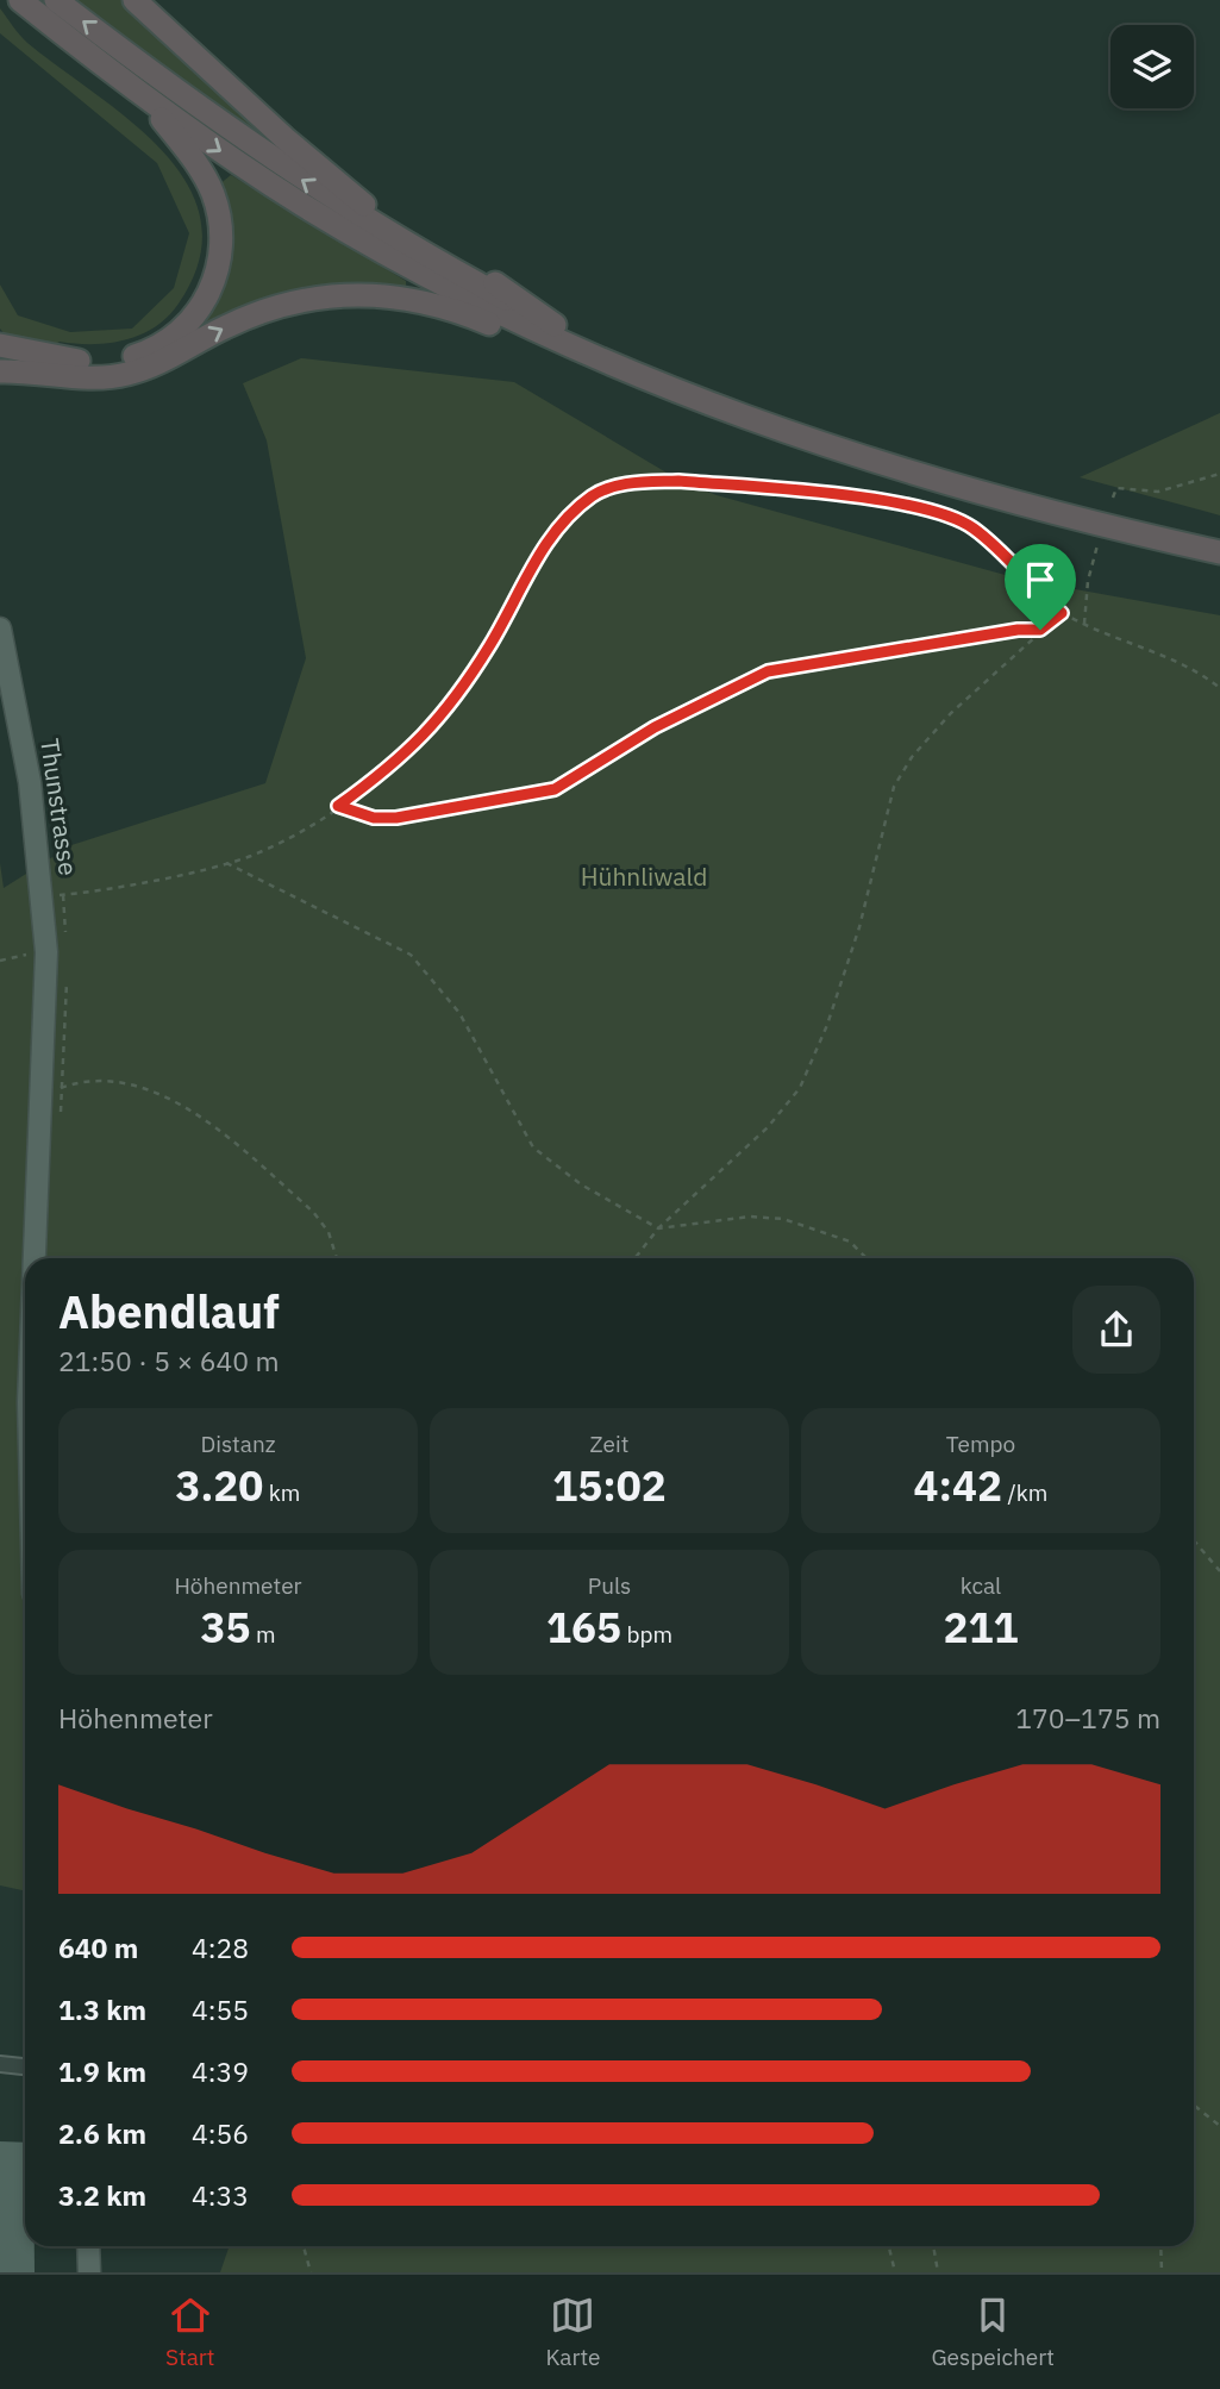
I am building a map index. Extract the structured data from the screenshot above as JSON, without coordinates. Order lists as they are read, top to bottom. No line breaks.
{"streets":{"main road":["Thunstrasse"]},"parks":["Hühnliwald"],"page":{"heading":["Abendlauf","21:50 · 5 × 640 m"],"stats":[["Distanz","3.20 km"],["Zeit","15:02"],["Tempo","4:42 /km"],["Höhenmeter","35 m"],["Puls","165 bpm"],["kcal","211"]],"chart":["Höhenmeter","170–175 m"],"list":[{"name":"640 m","note":"4:28"},{"name":"1.3 km","note":"4:55"},{"name":"1.9 km","note":"4:39"},{"name":"2.6 km","note":"4:56"},{"name":"3.2 km","note":"4:33"}],"tabs":["Start","Karte","Gespeichert"]}}
